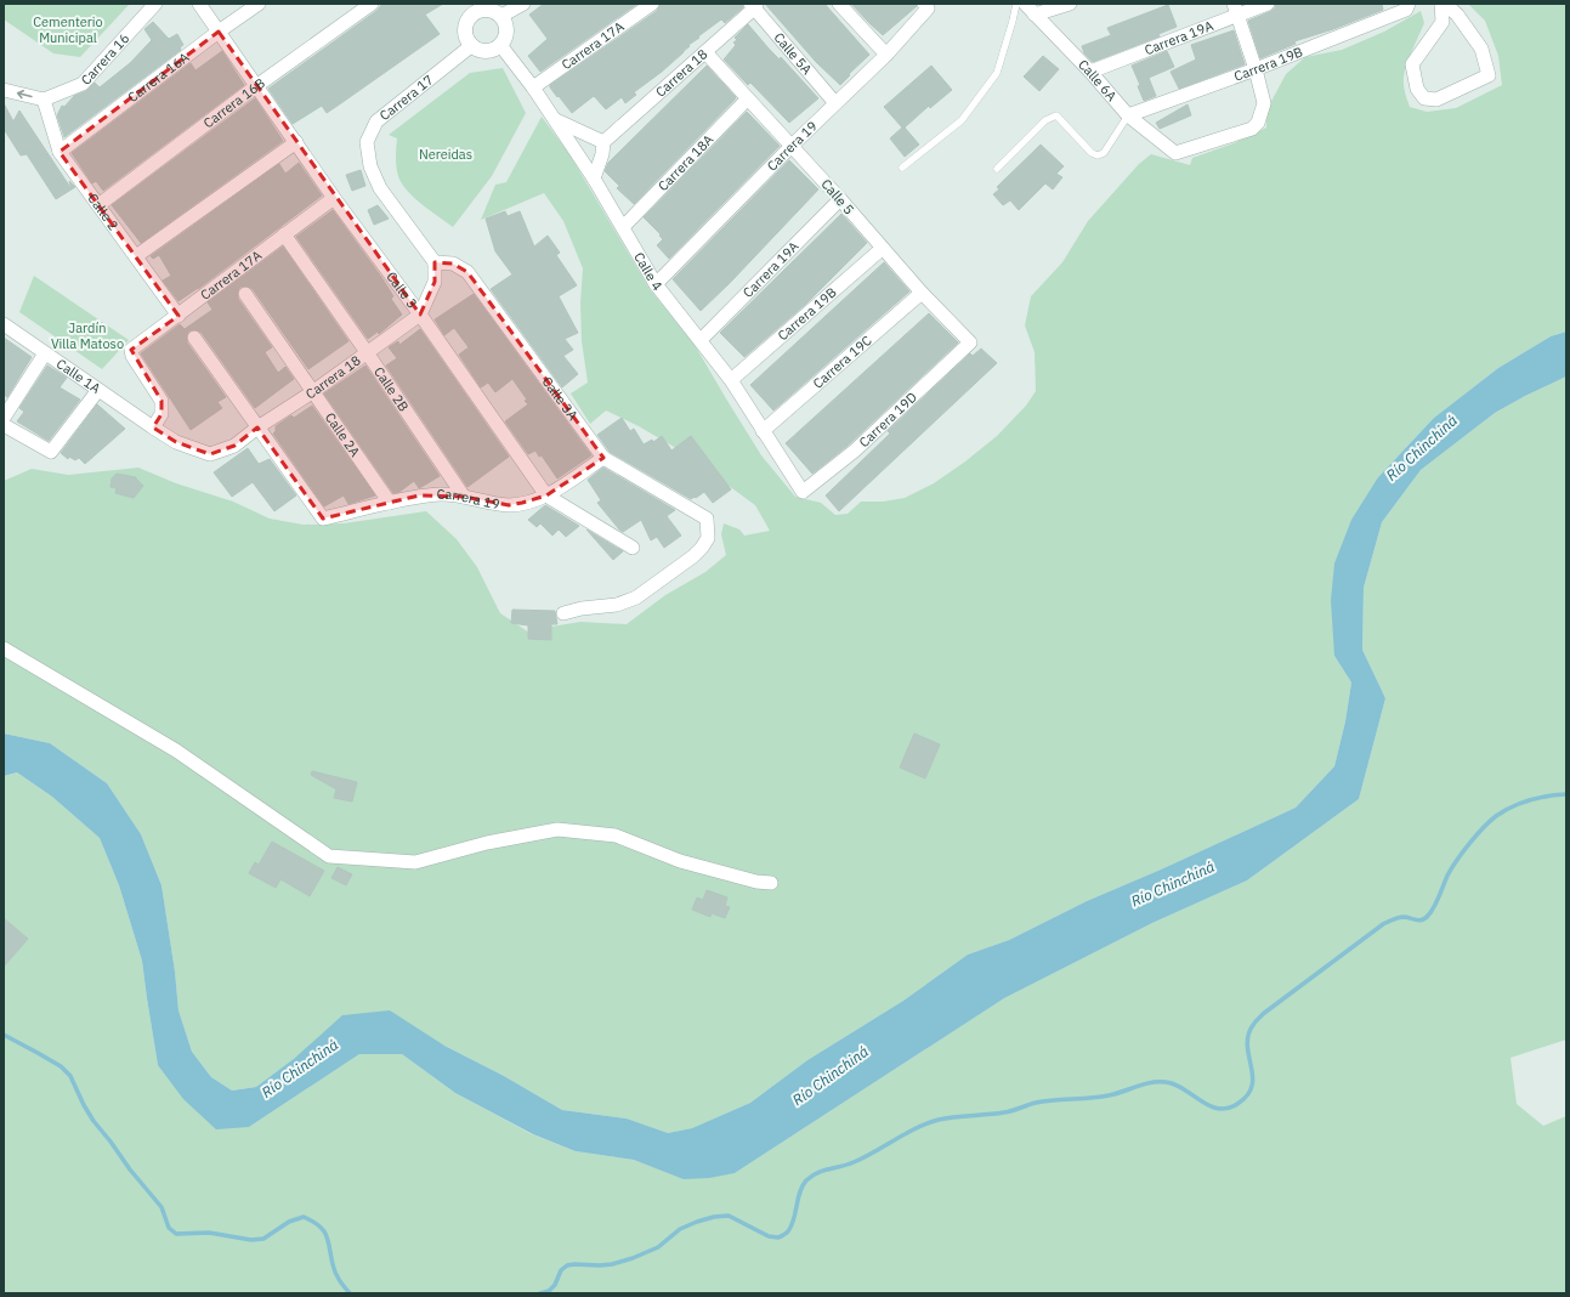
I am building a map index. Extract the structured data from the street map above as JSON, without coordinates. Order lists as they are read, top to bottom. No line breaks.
{"streets":{"street":["Carrera 19A","Carrera 17A","Calle 5A","Carrera 16","Carrera 19B","Carrera 18","Carrera 16A","Calle 6A","Carrera 17","Carrera 16B","Carrera 19","Carrera 18A","Calle 5","Calle 2","Calle 4","Calle 3","Carrera 19C","Calle 1A","Calle 2B","Calle 3A","Carrera 19D","Calle 2A"]},"crossings":[["Carrera 19A","Calle 6A"],["Carrera 19A","Calle 5"],["Carrera 19A","Calle 4"],["Carrera 17A","Calle 2"],["Carrera 17A","Calle 4"],["Carrera 17A","Calle 3"],["Carrera 17A","Calle 1A"],["Carrera 17A","Calle 2B"],["Calle 5A","Carrera 18"],["Calle 5A","Carrera 19"],["Carrera 16","Calle 2"],["Carrera 19B","Calle 6A"],["Carrera 19B","Calle 5"],["Carrera 19B","Calle 4"],["Carrera 18","Carrera 19"],["Carrera 18","Calle 5"],["Carrera 18","Calle 3"],["Carrera 18","Calle 1A"],["Carrera 18","Calle 2B"],["Carrera 18","Calle 2A"],["Carrera 16A","Calle 2"],["Carrera 16A","Calle 3"],["Carrera 17","Calle 4"],["Carrera 17","Calle 3A"],["Carrera 16B","Calle 2"],["Carrera 16B","Calle 3"],["Carrera 19","Calle 5"],["Carrera 19","Calle 4"],["Carrera 19","Calle 3"],["Carrera 19","Calle 2B"],["Carrera 19","Calle 3A"],["Carrera 19","Calle 2A"],["Carrera 18A","Calle 5"],["Carrera 18A","Calle 4"],["Calle 5","Carrera 19C"],["Calle 5","Carrera 19D"],["Calle 4","Carrera 19C"],["Calle 4","Carrera 19D"]],"water":["Río Chinchiná"],"parks":["Cementerio Municipal","Nereidas","Jardín Villa Matoso"]}
